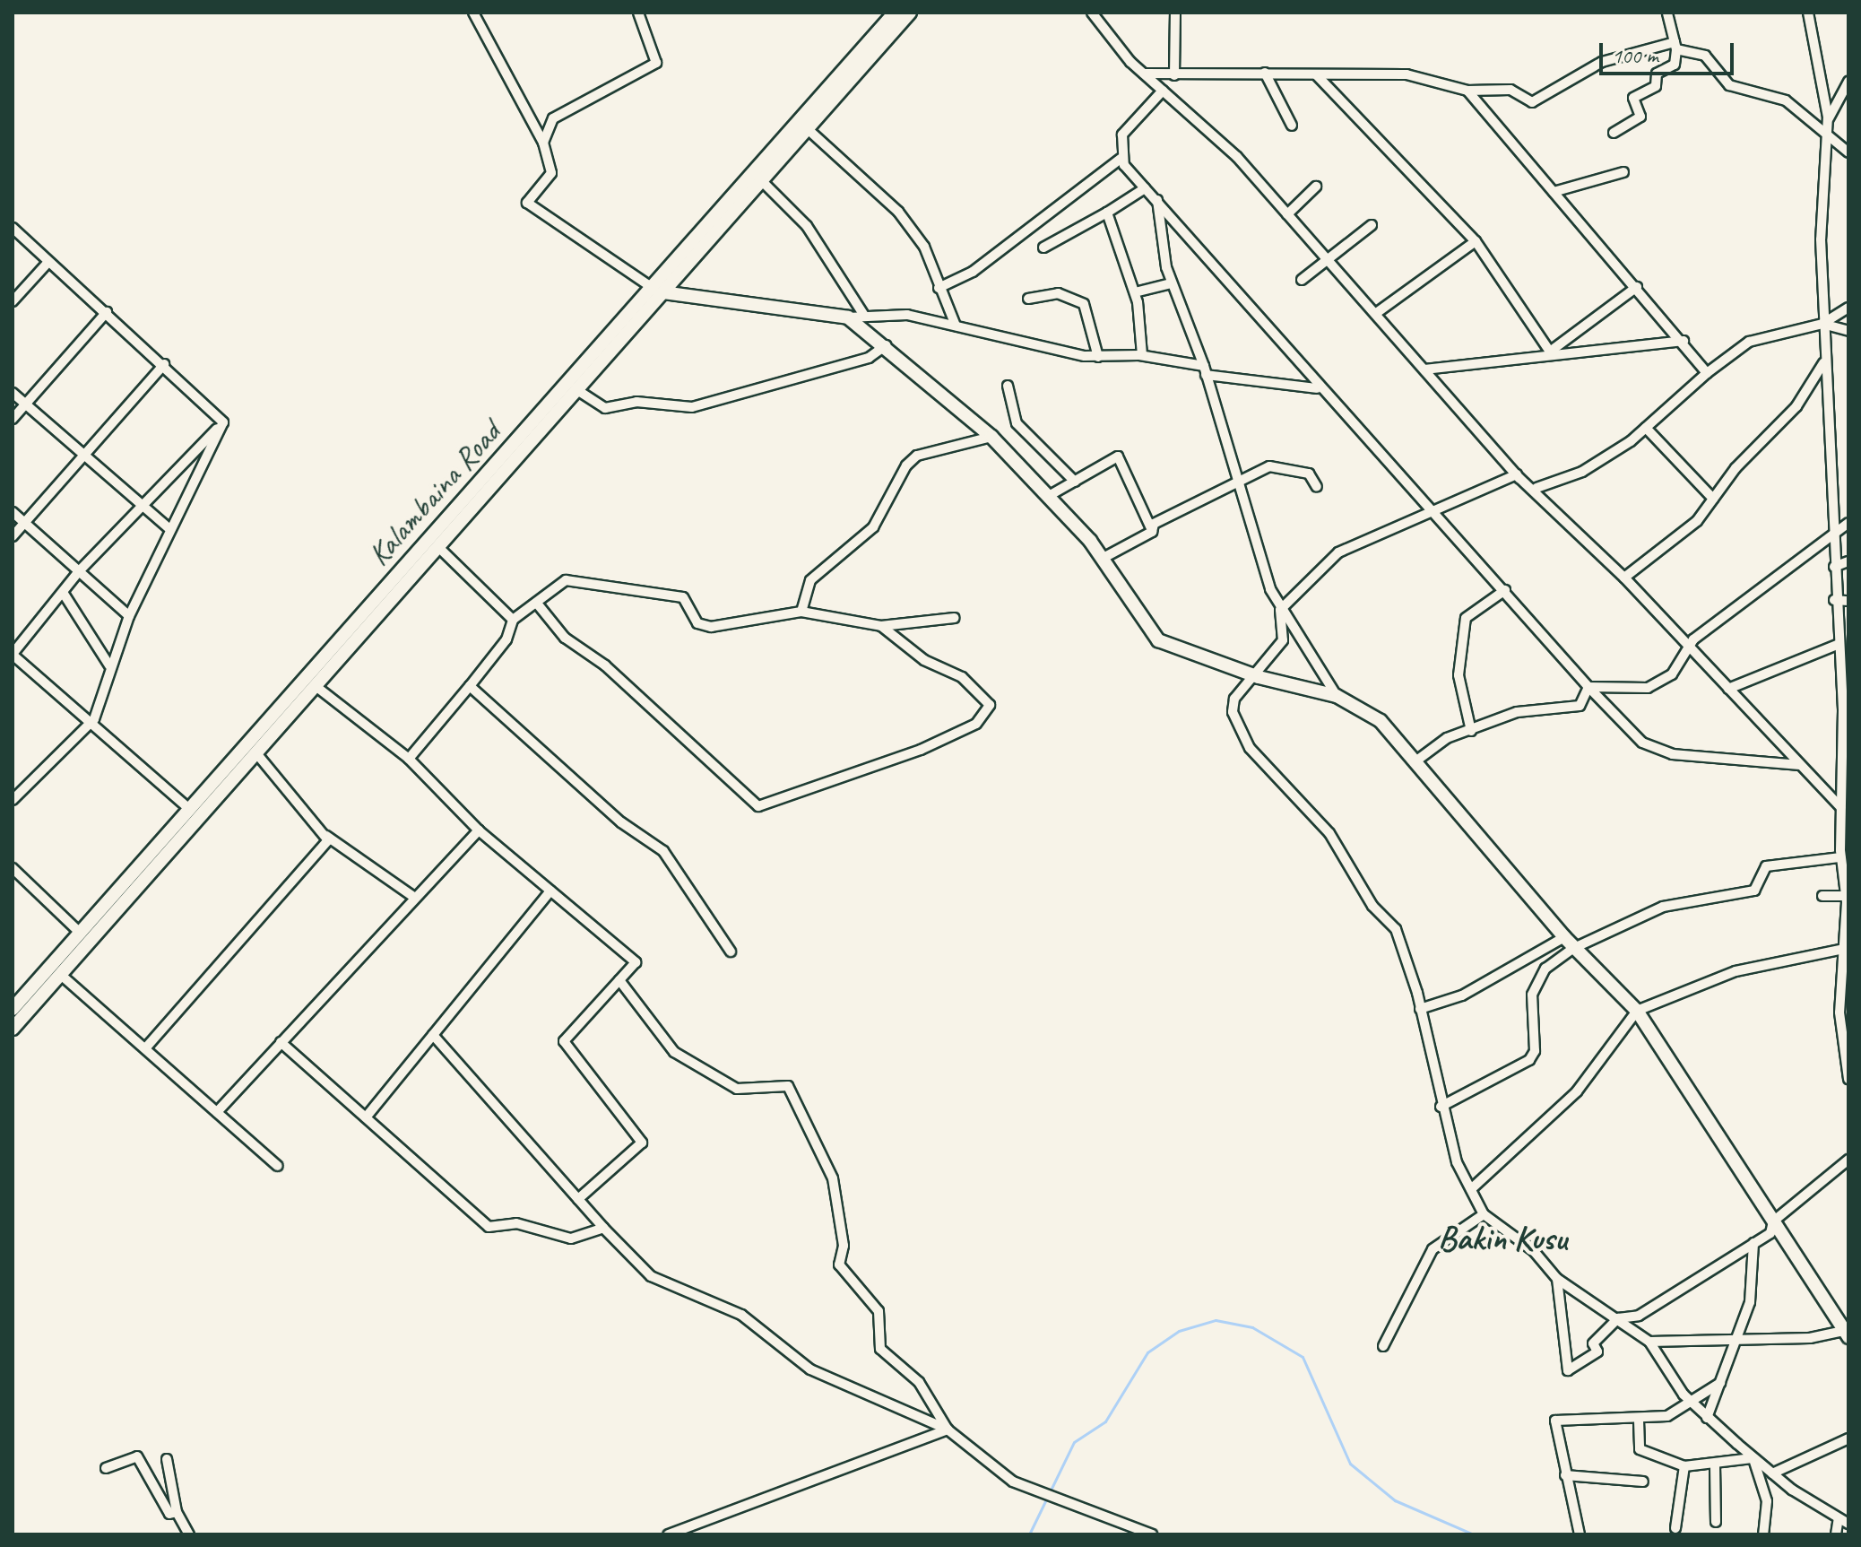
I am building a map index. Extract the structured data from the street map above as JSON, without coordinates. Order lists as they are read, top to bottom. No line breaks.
{"streets":{"main road":["Kalambaina Road"]},"districts":["Bakin Kusu"],"scale_bar":"100 m"}
